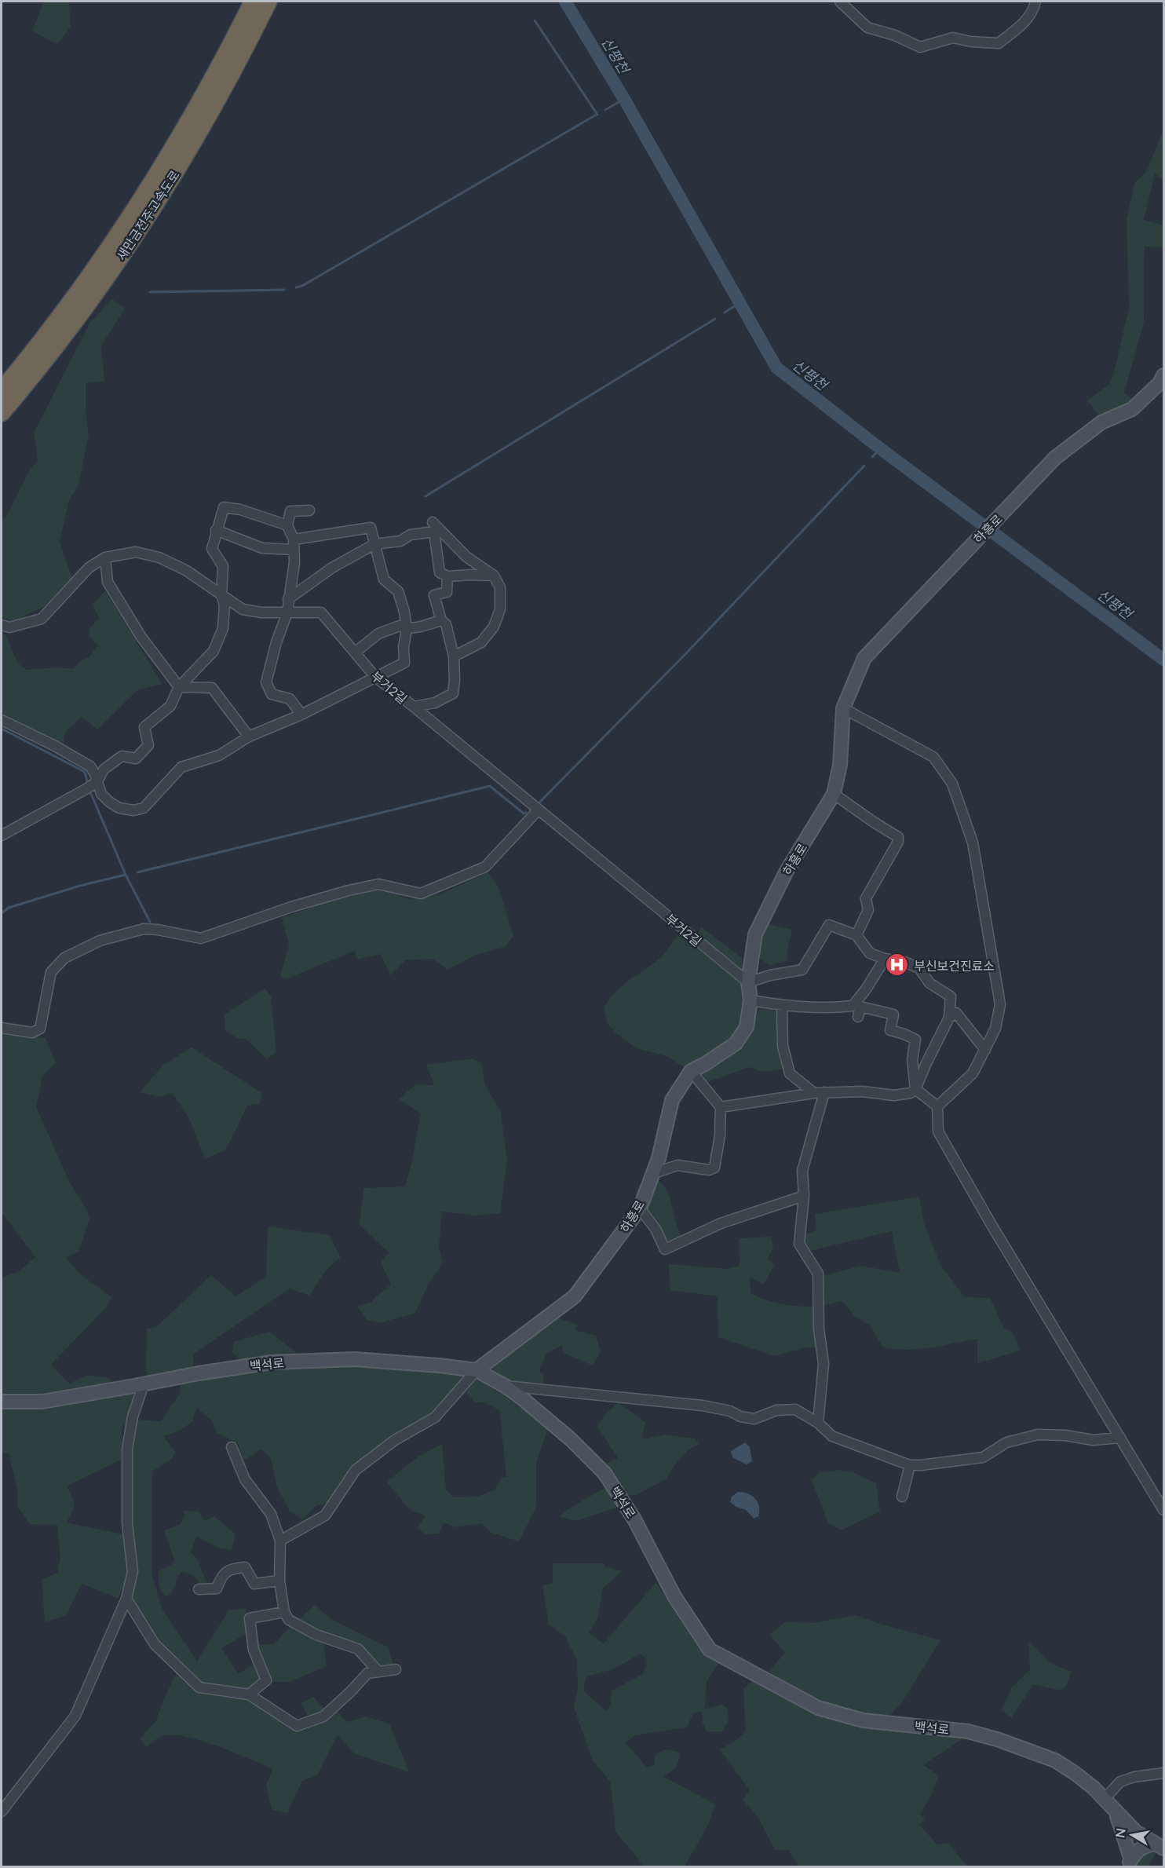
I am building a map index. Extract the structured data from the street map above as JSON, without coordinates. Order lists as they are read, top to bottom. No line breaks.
{"streets":{"highway":["새만금전주고속도로"],"street":["하흥로","부거2길","백석로"]},"crossings":[["하흥로","부거2길"],["하흥로","백석로"]],"water":["신평천"],"places":{"hospital":["부신보건진료소"]},"north":"left"}
